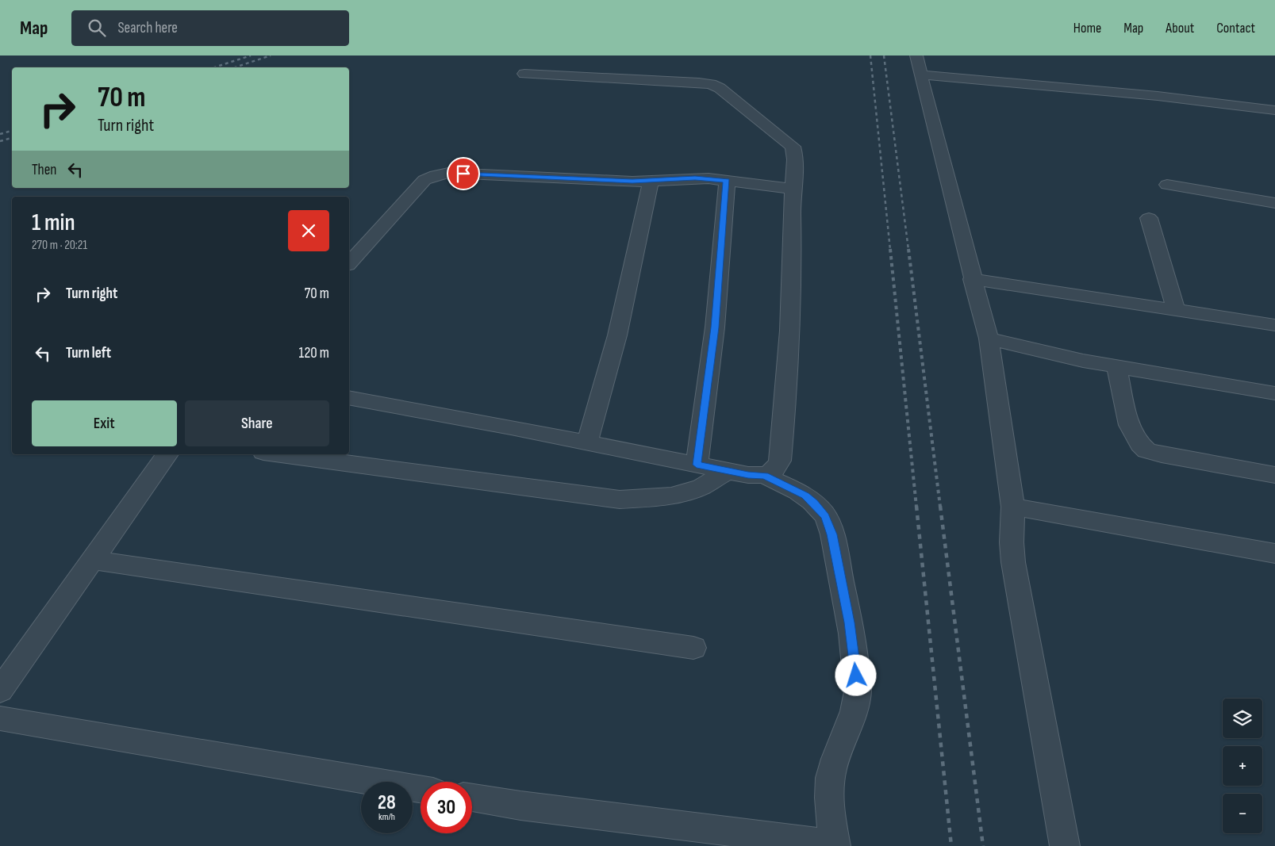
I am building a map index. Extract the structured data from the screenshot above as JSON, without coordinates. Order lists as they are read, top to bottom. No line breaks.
{"page":{"header":"Map","search":"Search here","nav":["Home","Map","About","Contact"],"turn":["70 m","Turn right"],"then":"Then","heading":["1 min","270 m · 20:21"],"list":[{"name":"Turn right","value":"70 m"},{"name":"Turn left","value":"120 m"}],"buttons":["Exit","Share"],"map_buttons":["+","−"],"speed":"28 km/h","limit":"30"}}
